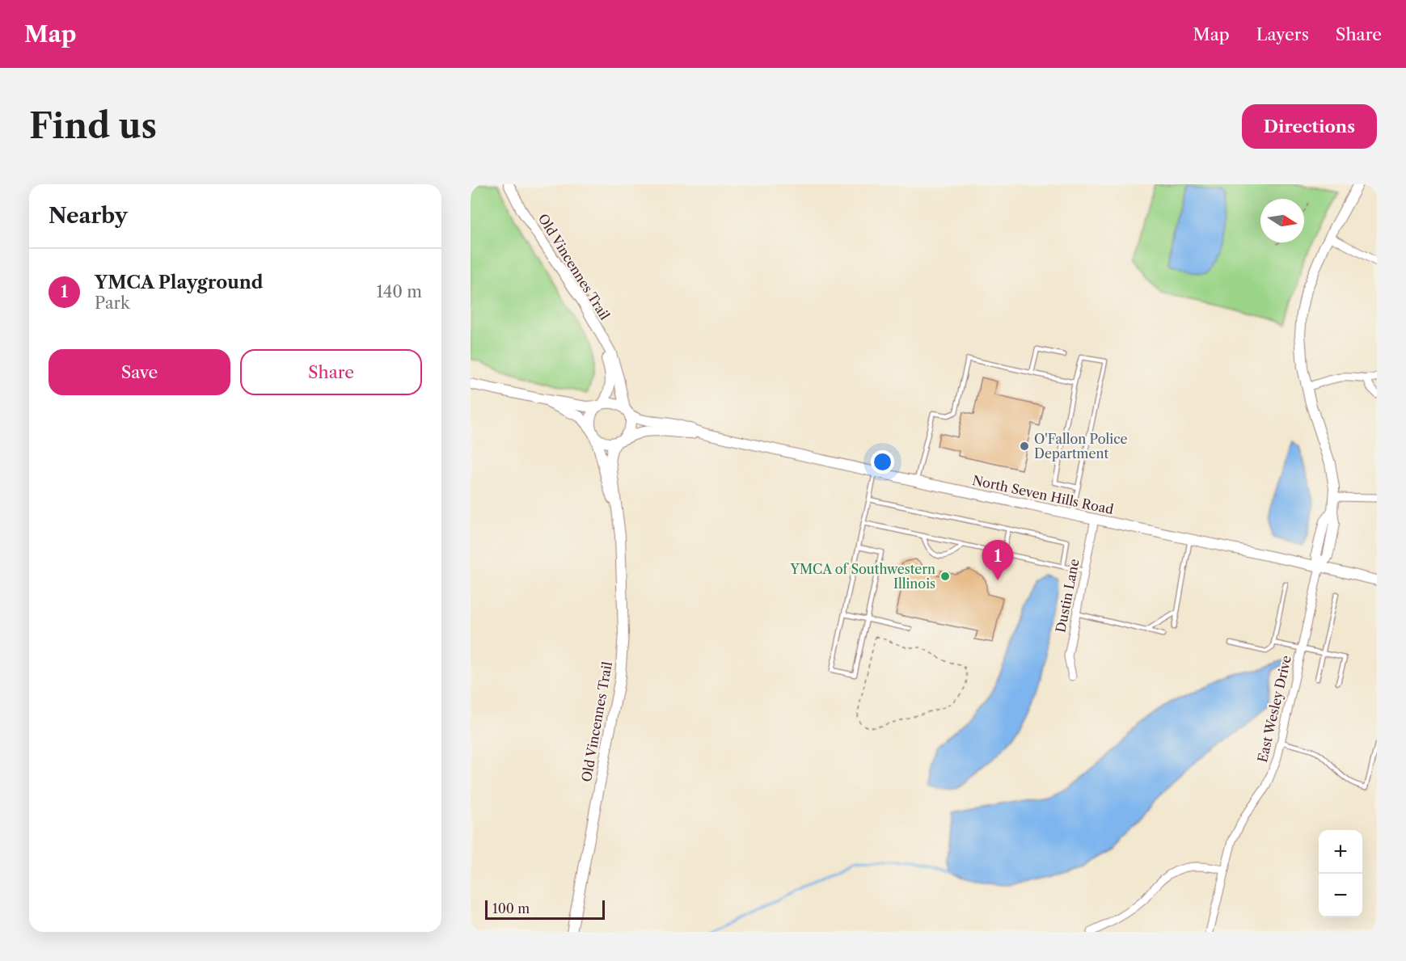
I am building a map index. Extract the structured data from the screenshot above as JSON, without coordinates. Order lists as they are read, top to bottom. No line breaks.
{"streets":{"street":["Old Vincennes Trail","North Seven Hills Road","Dustin Lane","East Wesley Drive"]},"crossings":[["Old Vincennes Trail","North Seven Hills Road"],["North Seven Hills Road","Dustin Lane"],["North Seven Hills Road","East Wesley Drive"]],"places":["O'Fallon Police Department","YMCA of Southwestern Illinois"],"scale_bar":"100 m","north":"right","page":{"header":"Map","nav":["Map","Layers","Share"],"buttons":["Directions",["Save","Share"]],"title":"Find us","heading":"Nearby","list":[{"mark":"1","name":"YMCA Playground","note":"Park","value":"140 m"}],"pins":"1","map_buttons":["+","−"],"scale":"100 m"}}
